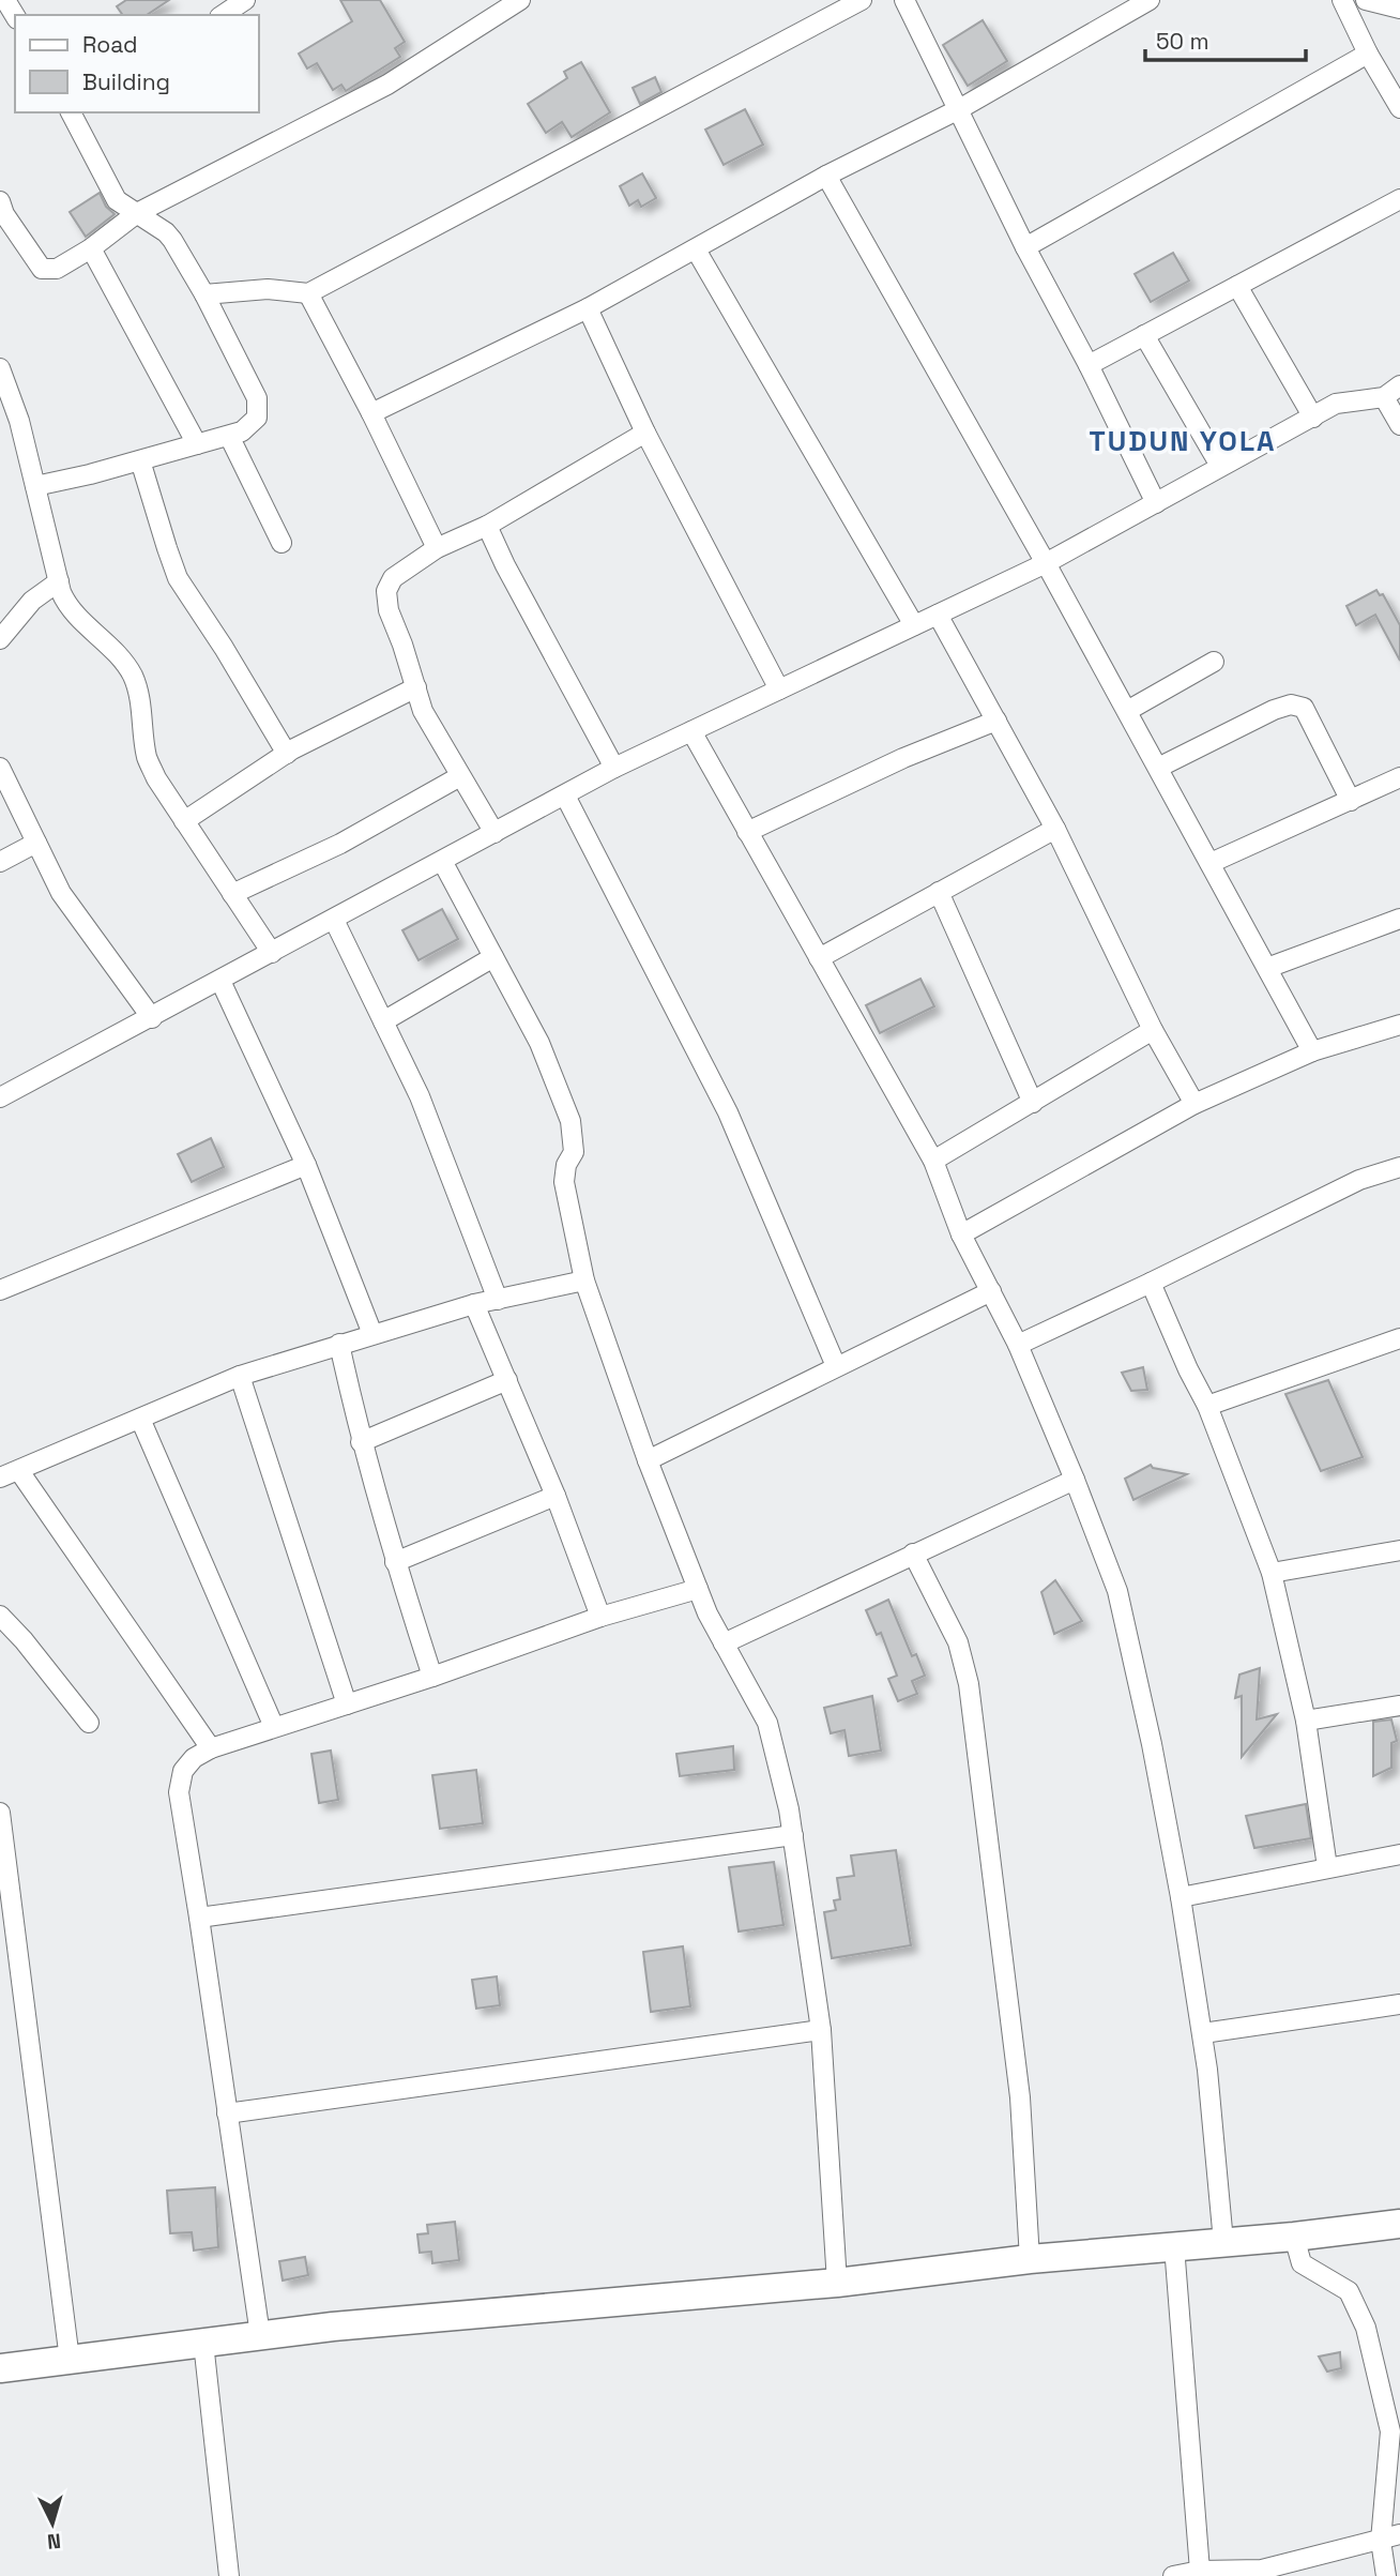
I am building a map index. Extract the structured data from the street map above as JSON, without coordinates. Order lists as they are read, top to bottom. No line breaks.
{"districts":["TUDUN YOLA"],"legend":["Road","Building"],"scale_bar":"50 m","north":"bottom"}
